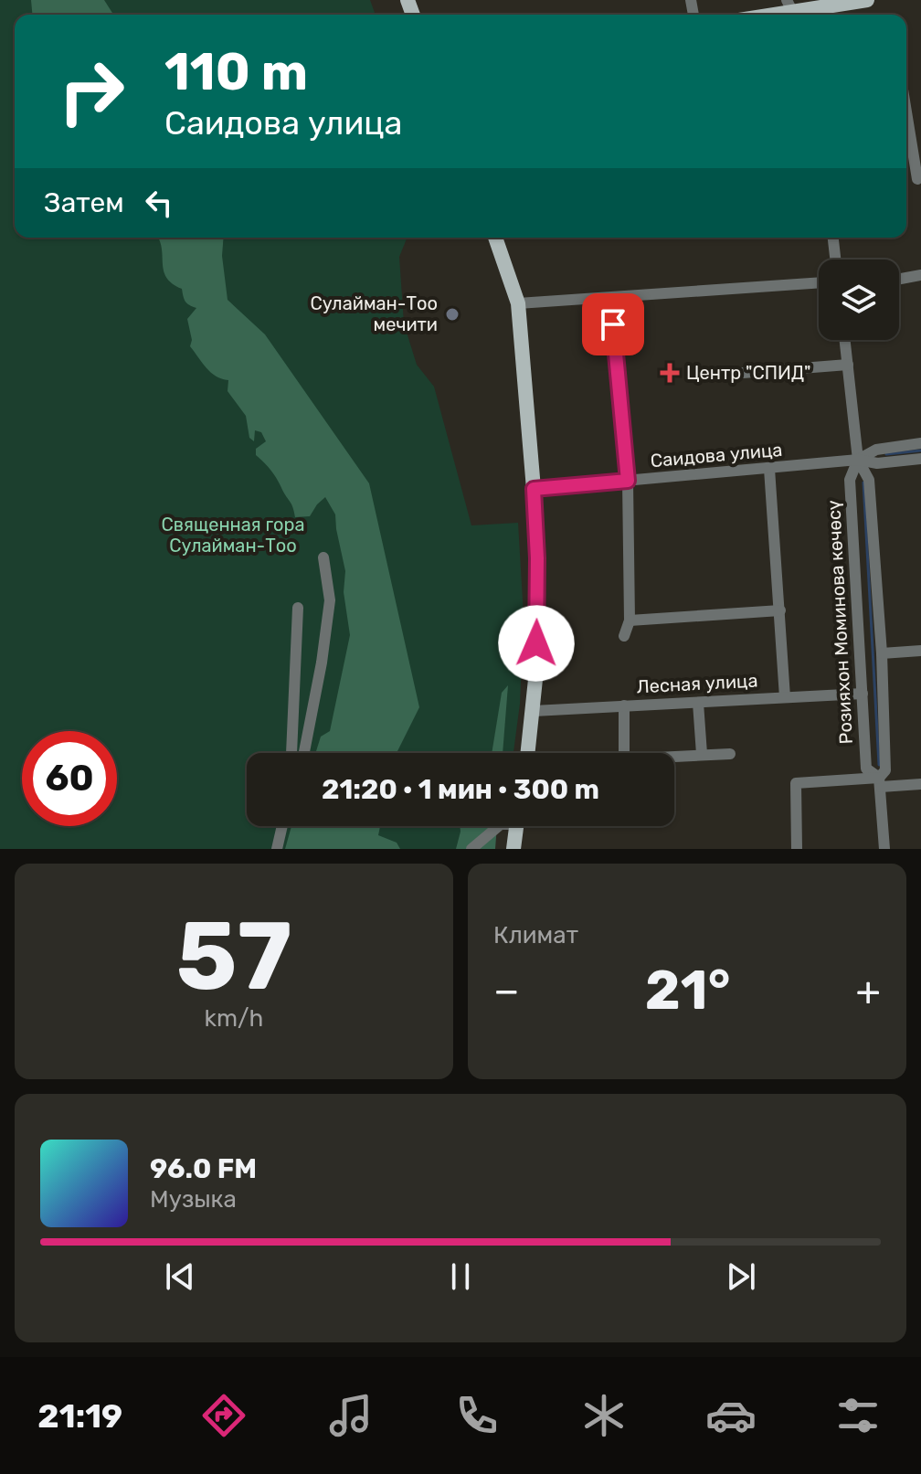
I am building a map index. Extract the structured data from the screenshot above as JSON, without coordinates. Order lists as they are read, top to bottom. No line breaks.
{"streets":{"street":["Саидова улица","Розияхон Моминова көчөсү","Лесная улица"]},"crossings":[["Саидова улица","Розияхон Моминова көчөсү"],["Розияхон Моминова көчөсү","Лесная улица"]],"parks":["Священная гора Сулайман-Тоо"],"places":{"other":["Сулайман-Тоо мечити"],"health":["Центр \"СПИД\""]},"page":{"turn":["110 m","Саидова улица"],"then":"Затем","limit":"60","trip":"21:20 · 1 мин · 300 m","tile":[["57","km/h"],"Климат"],"heat":["−","21°","+"],"song":["96.0 FM","Музыка"],"tabs":"21:19"}}
